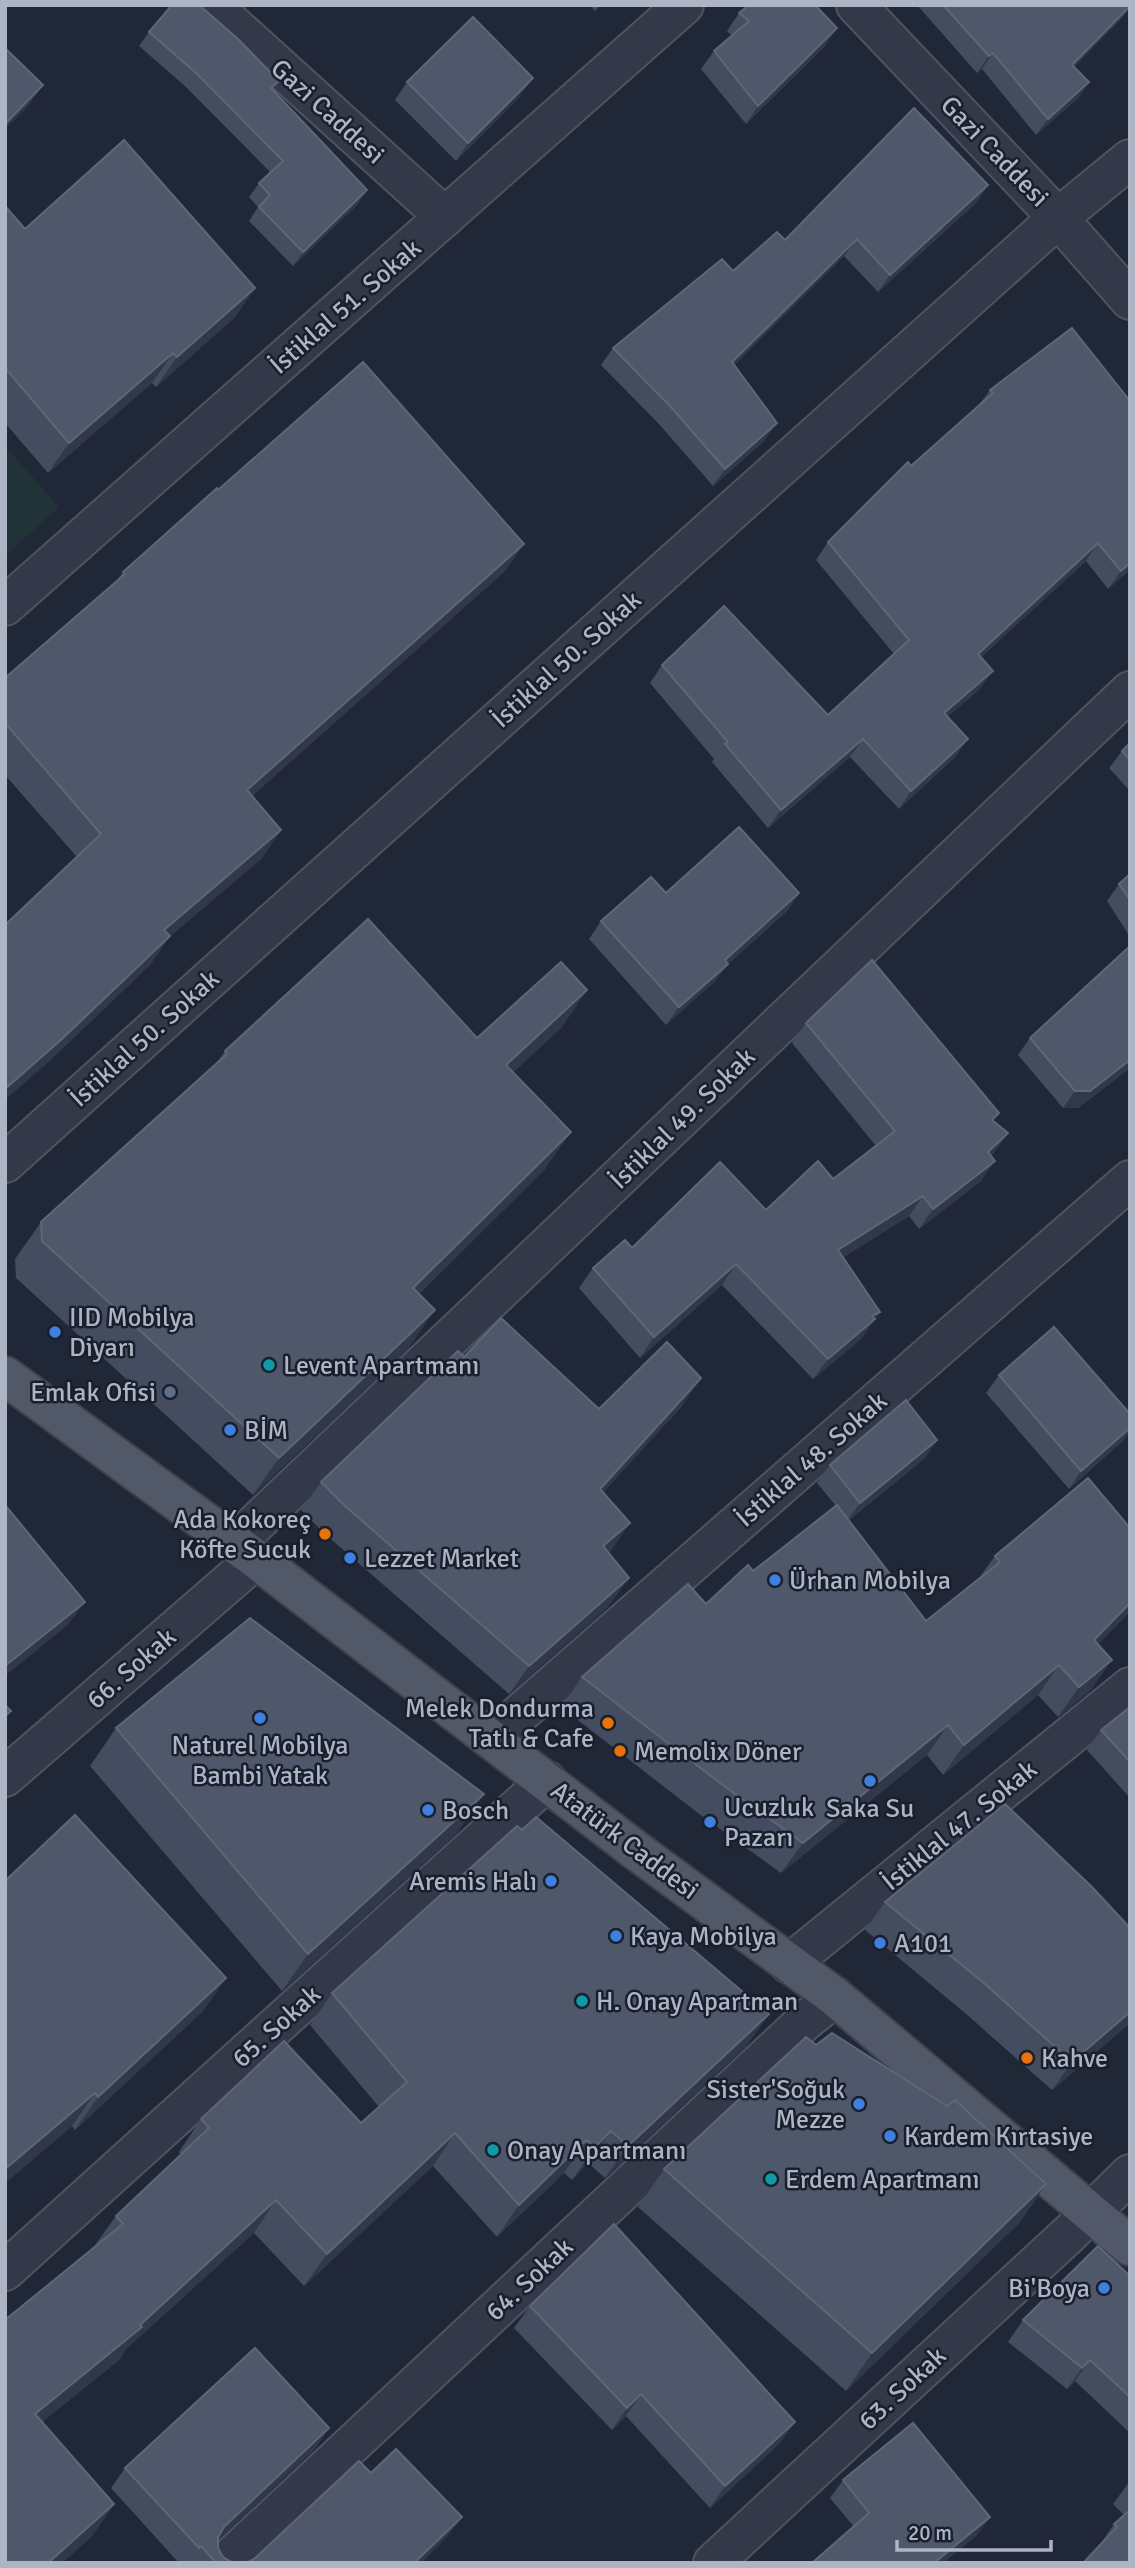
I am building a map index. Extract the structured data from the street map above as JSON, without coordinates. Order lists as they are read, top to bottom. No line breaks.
{"streets":{"main road":["Atatürk Caddesi"],"street":["Gazi Caddesi","İstiklal 51. Sokak","İstiklal 50. Sokak","İstiklal 49. Sokak","İstiklal 48. Sokak","66. Sokak","İstiklal 47. Sokak","65. Sokak","64. Sokak","63. Sokak"]},"crossings":[["Gazi Caddesi","İstiklal 51. Sokak"],["Gazi Caddesi","İstiklal 50. Sokak"],["İstiklal 49. Sokak","66. Sokak"],["İstiklal 49. Sokak","Atatürk Caddesi"],["İstiklal 48. Sokak","Atatürk Caddesi"],["66. Sokak","Atatürk Caddesi"],["İstiklal 47. Sokak","Atatürk Caddesi"],["Atatürk Caddesi","65. Sokak"],["Atatürk Caddesi","64. Sokak"],["Atatürk Caddesi","63. Sokak"]],"places":["IID Mobilya Diyarı","Levent Apartmanı","Emlak Ofisi","BİM","Ada Kokoreç Köfte Sucuk","Lezzet Market","Ürhan Mobilya","Naturel Mobilya Bambi Yatak","Melek Dondurma Tatlı & Cafe","Memolix Döner","Saka Su","Bosch","Ucuzluk Pazarı","Aremis Halı","Kaya Mobilya","A101","H. Onay Apartman","Kahve","Sister'Soğuk Mezze","Kardem Kırtasiye","Onay Apartmanı","Erdem Apartmanı","Bi'Boya"],"scale_bar":"20 m"}
